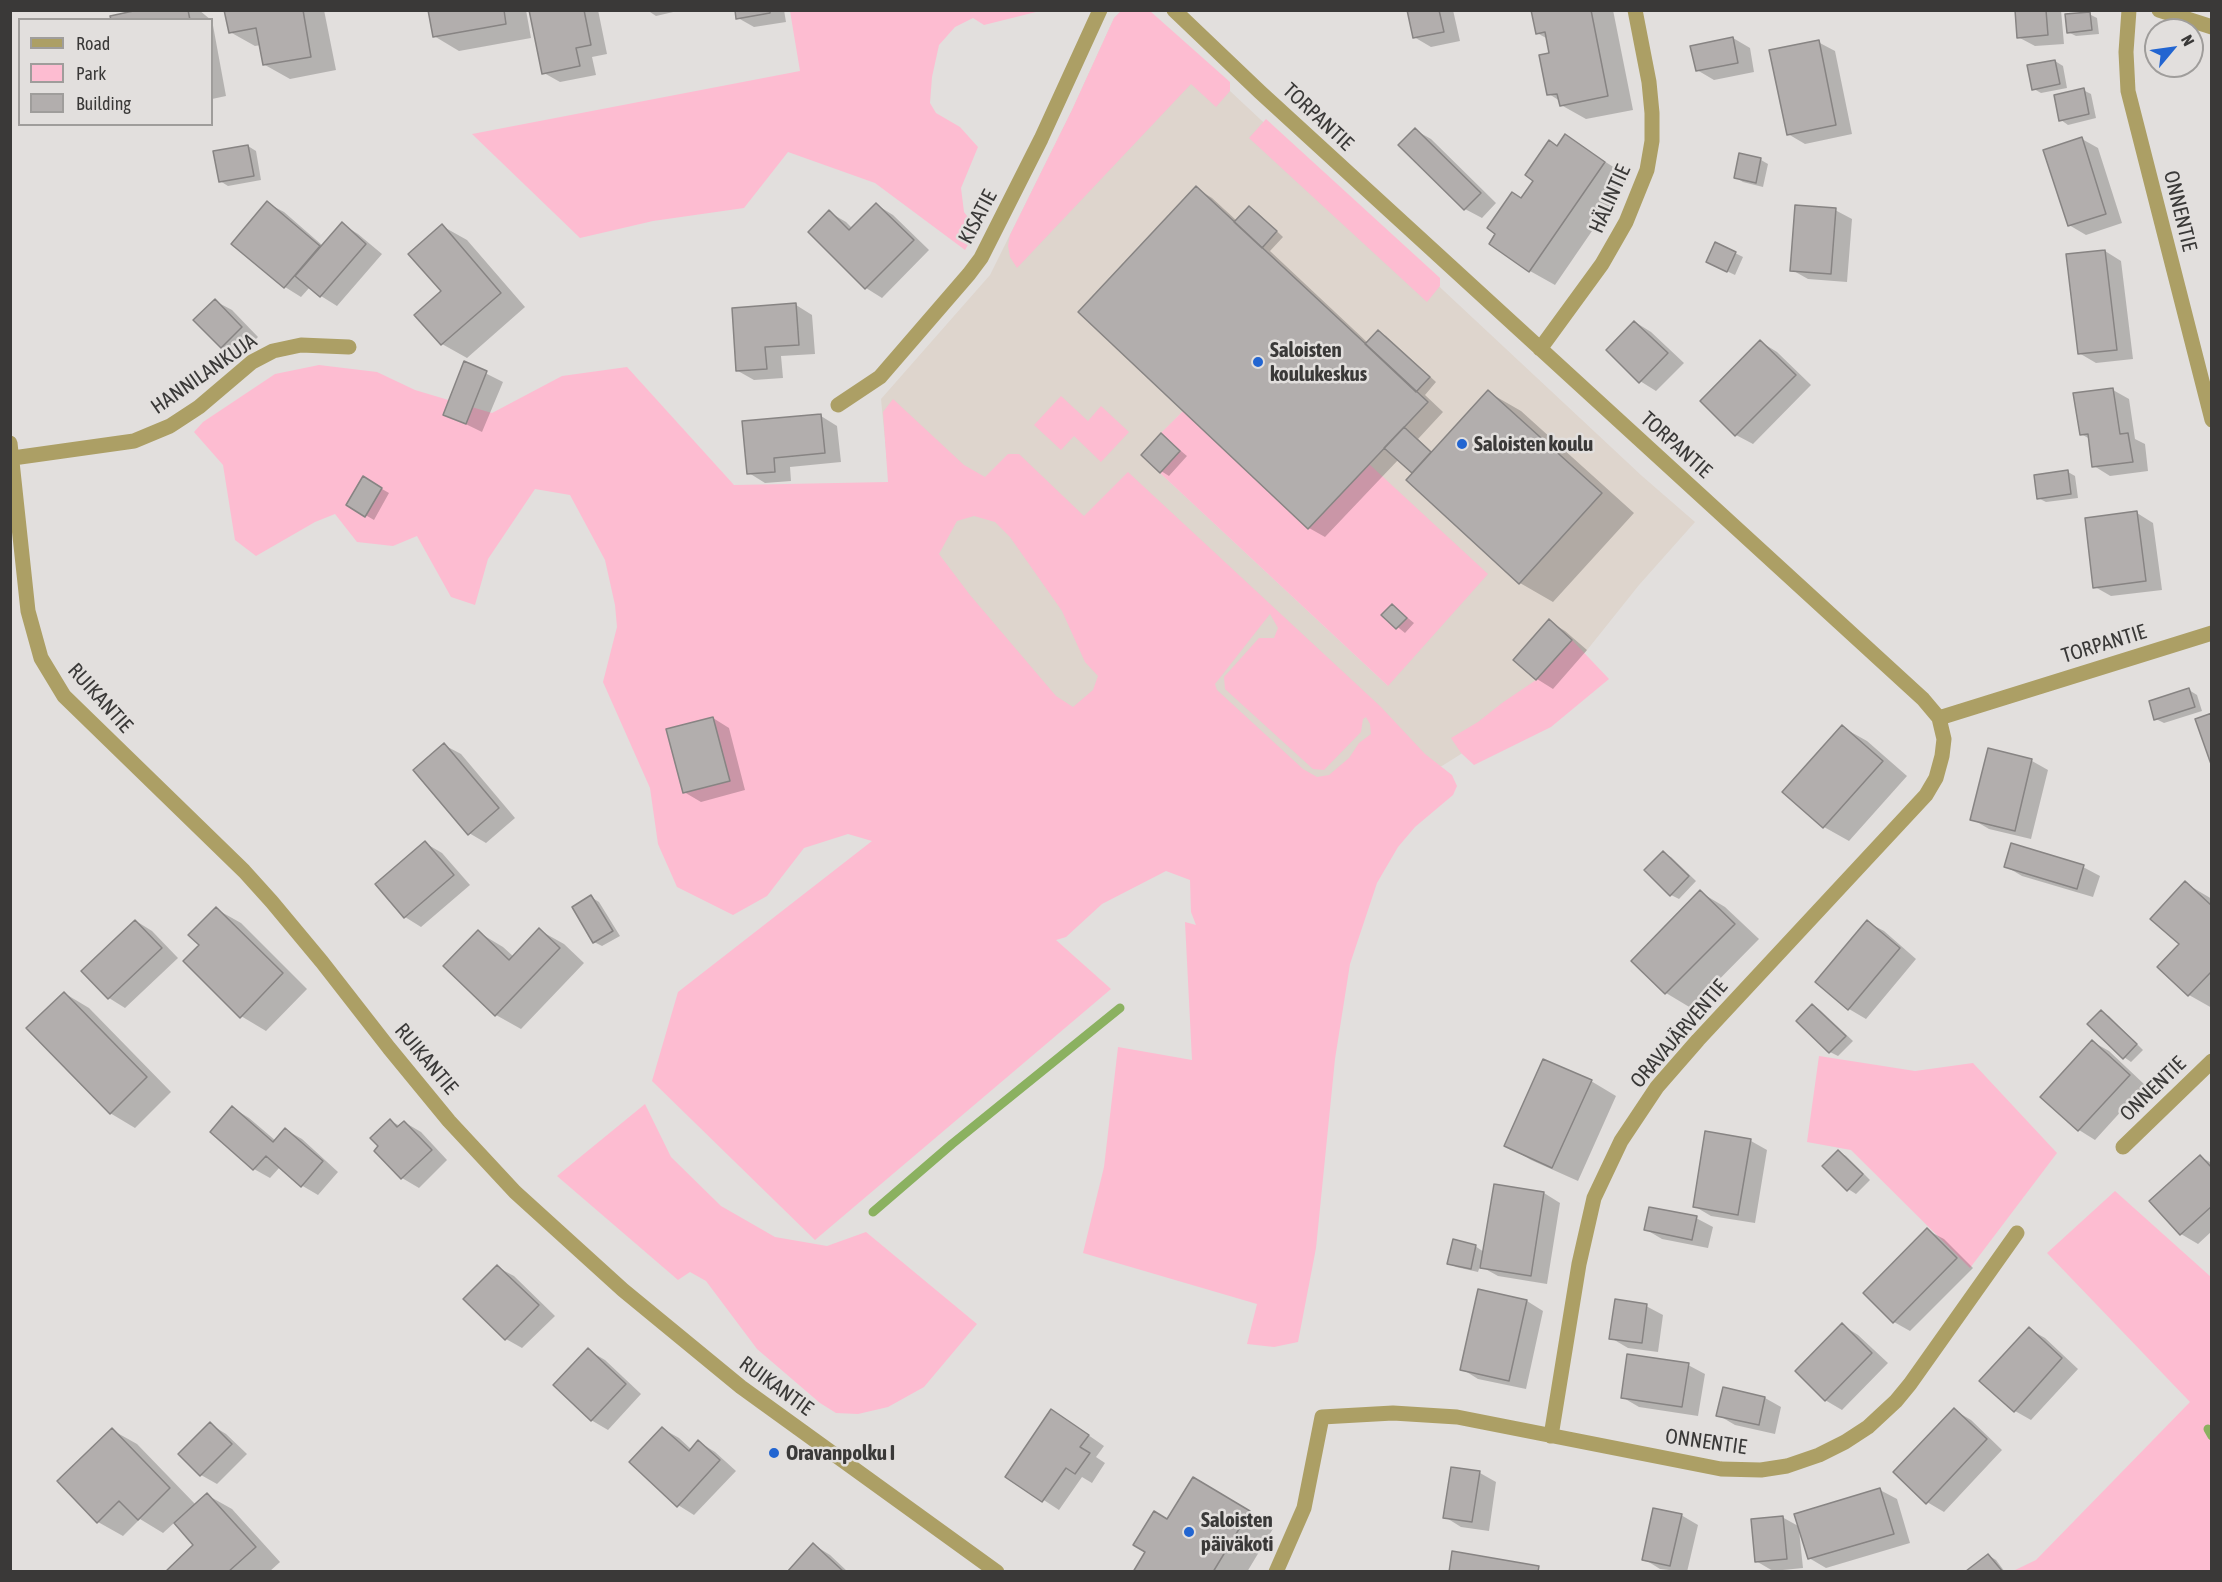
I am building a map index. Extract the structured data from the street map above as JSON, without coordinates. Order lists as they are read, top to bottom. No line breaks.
{"streets":{"street":["TORPANTIE","HÄLINTIE","ONNENTIE","KISATIE","HANNILANKUJA","RUIKANTIE","ORAVAJÄRVENTIE"]},"crossings":[["TORPANTIE","HÄLINTIE"],["TORPANTIE","ORAVAJÄRVENTIE"],["ONNENTIE","ORAVAJÄRVENTIE"],["HANNILANKUJA","RUIKANTIE"]],"places":["Saloisten koulukeskus","Saloisten koulu","Oravanpolku I","Saloisten päiväkoti"],"legend":["Road","Park","Building"],"north":"top right"}
